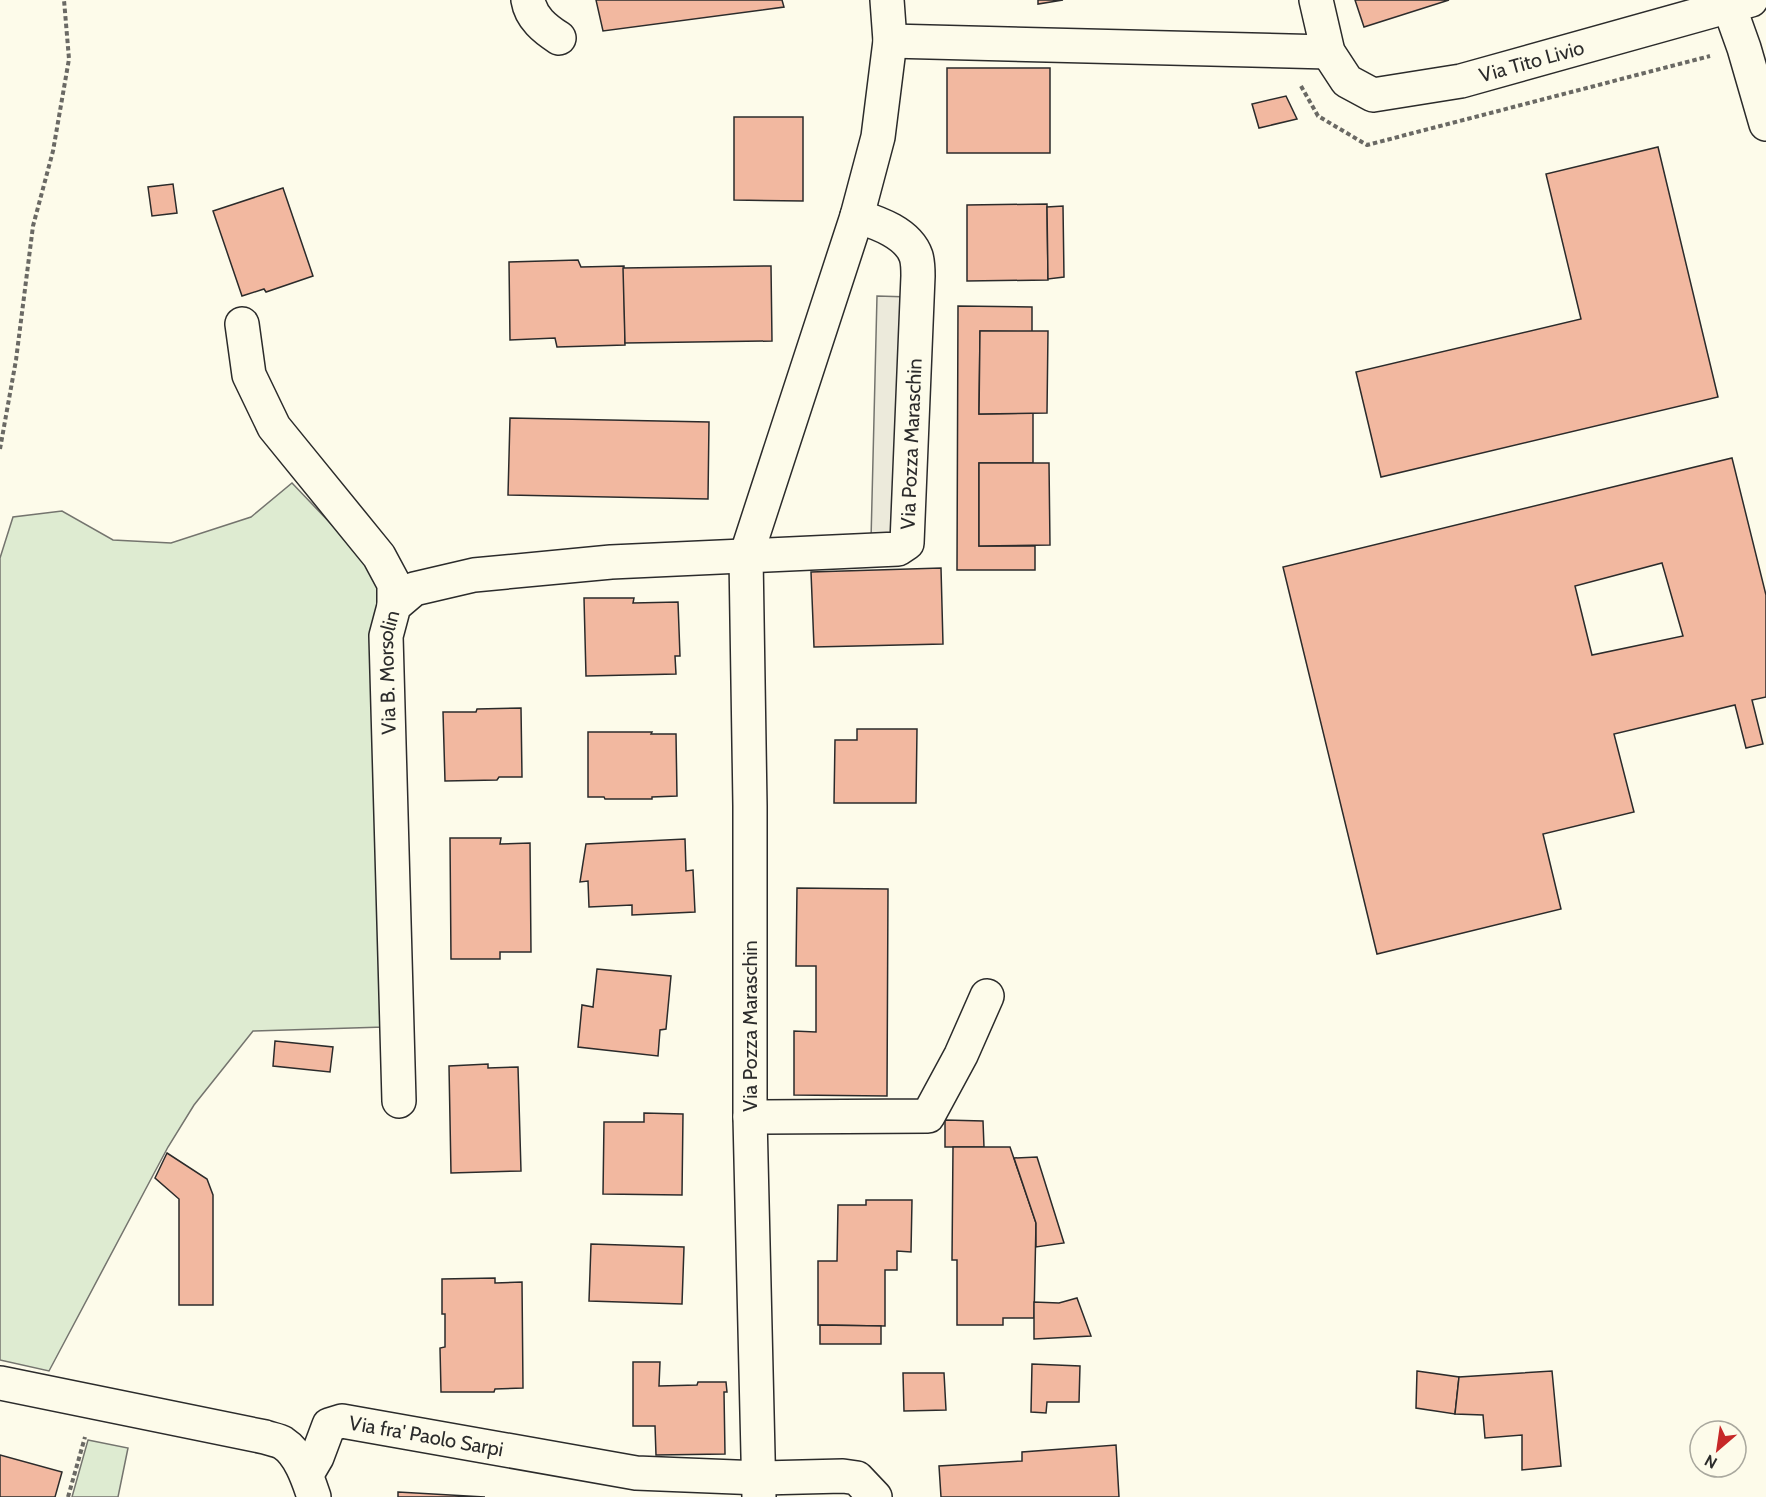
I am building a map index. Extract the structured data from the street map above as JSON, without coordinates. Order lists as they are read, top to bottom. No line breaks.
{"streets":{"street":["Via Tito Livio","Via Pozza Maraschin","Via B. Morsolin","Via fra' Paolo Sarpi"]},"crossings":[["Via Pozza Maraschin","Via B. Morsolin"],["Via Pozza Maraschin","Via fra' Paolo Sarpi"]],"north":"bottom left"}
